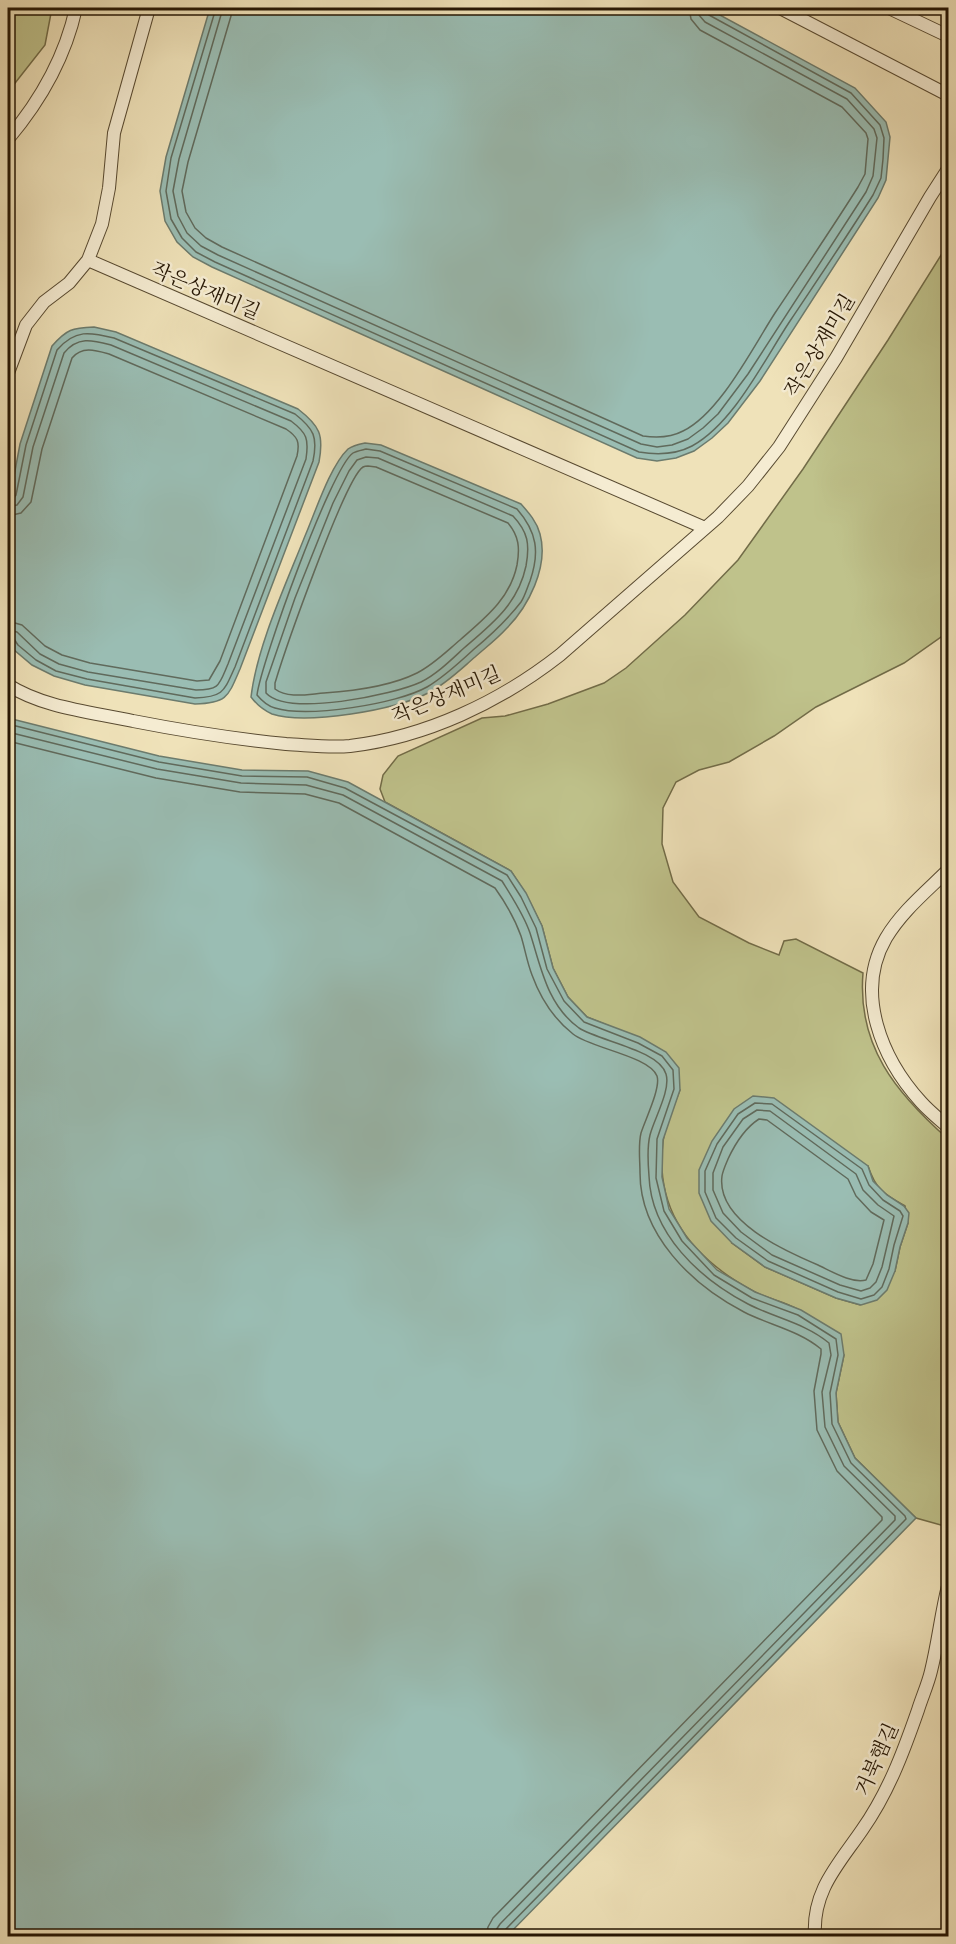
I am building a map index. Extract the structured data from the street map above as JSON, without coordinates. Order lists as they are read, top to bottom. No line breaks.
{"streets":{"lane":["작은상재미길","거북햄길"]}}
